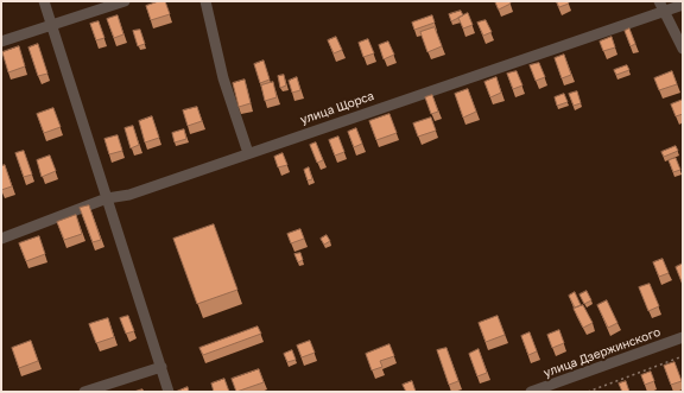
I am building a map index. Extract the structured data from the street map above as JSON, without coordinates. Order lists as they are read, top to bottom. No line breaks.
{"streets":{"street":["улица Щорса","улица Дзержинского"]}}
